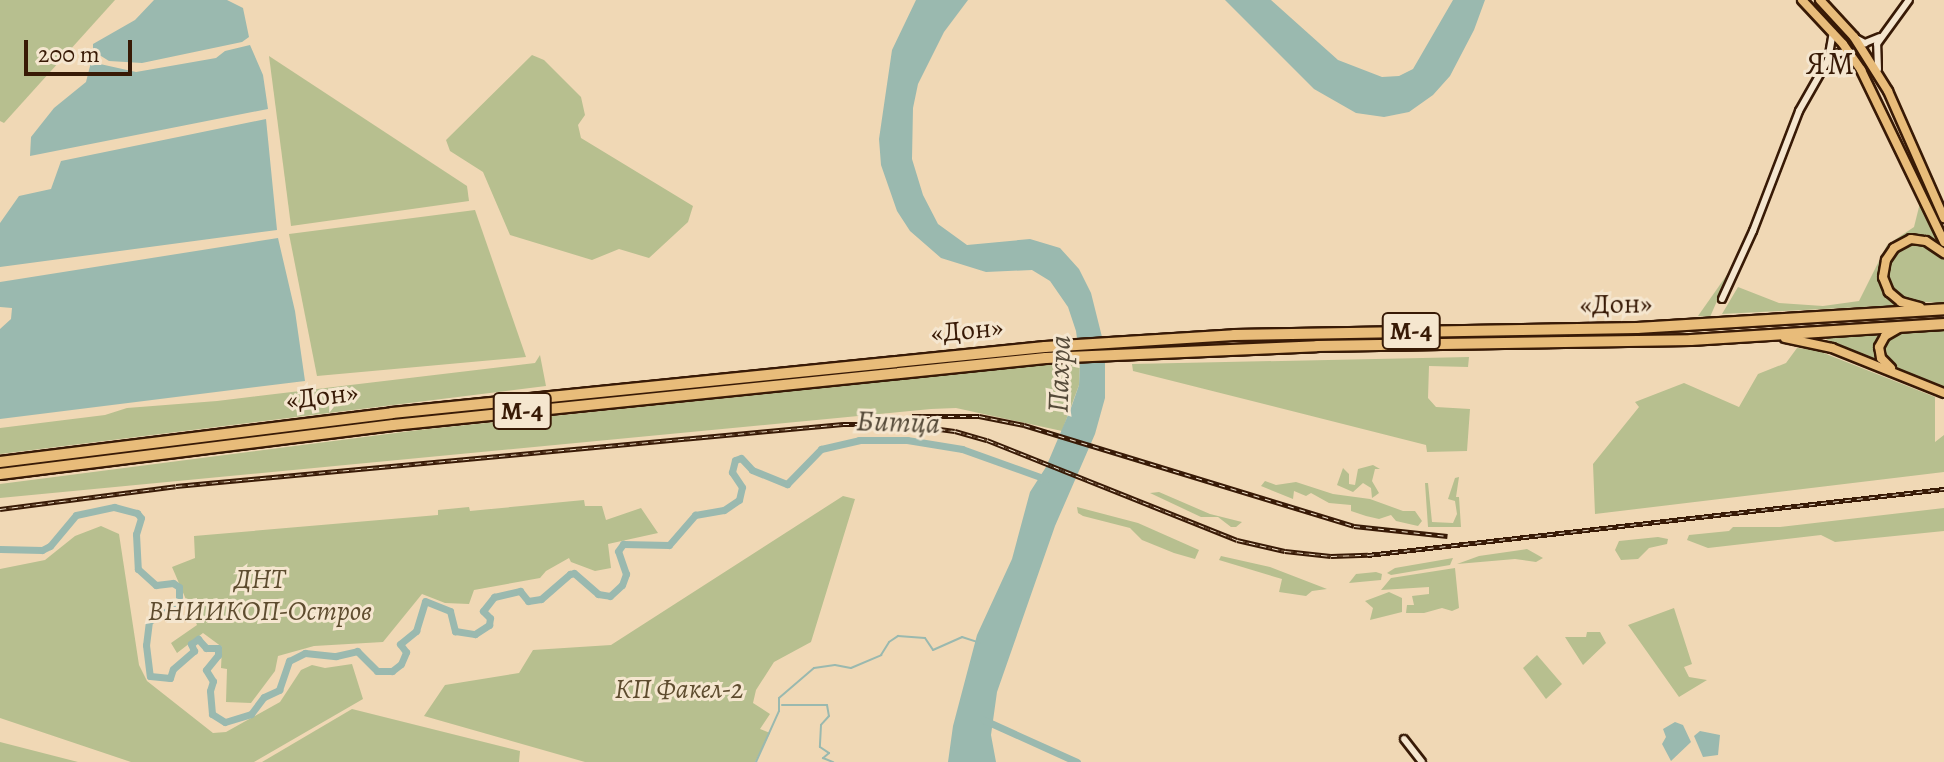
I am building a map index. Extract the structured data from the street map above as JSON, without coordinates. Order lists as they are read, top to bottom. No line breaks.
{"streets":{"highway":["«Дон»","М-4"]},"districts":["ЯМ"],"water":["Пахра","Битца"],"parks":["ДНТ ВНИИКОП-Остров","КП Факел-2"],"scale_bar":"200 m"}
